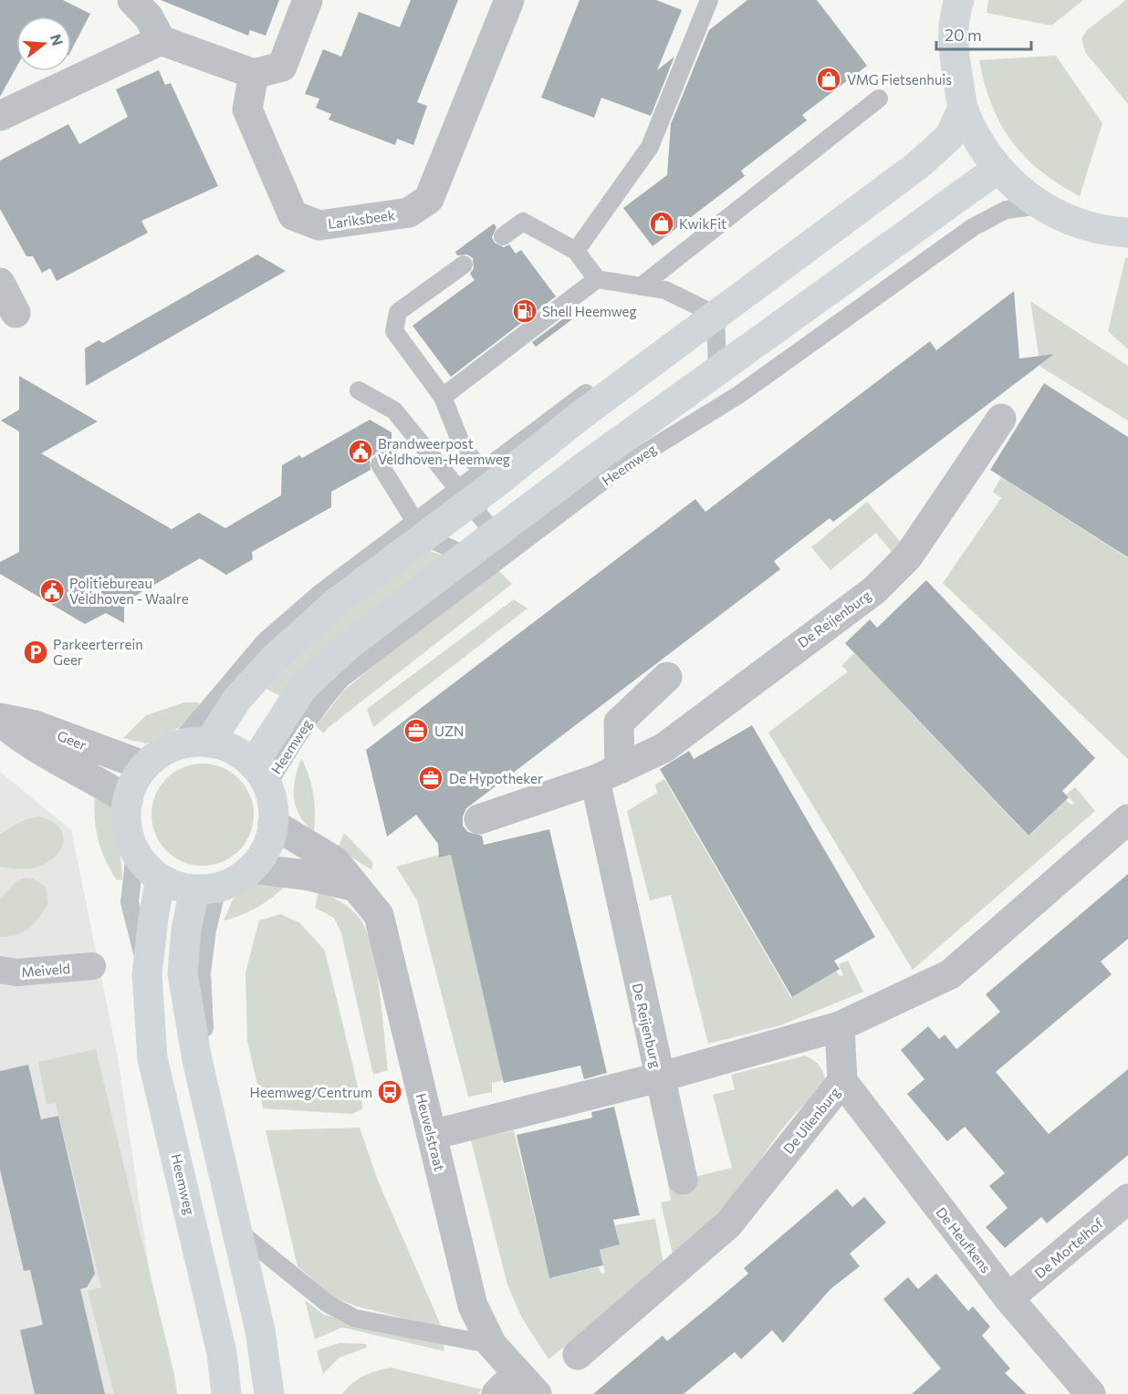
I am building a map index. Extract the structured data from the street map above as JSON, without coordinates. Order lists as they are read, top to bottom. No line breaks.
{"streets":{"main road":["Heemweg"],"street":["Lariksbeek","De Reijenburg","Geer","Meiveld","De Uilenburg","Heuvelstraat","De Heufkens","De Mortelhof"]},"crossings":[["Heemweg","Geer"],["Heemweg","Heuvelstraat"],["De Reijenburg","De Uilenburg"],["De Reijenburg","Heuvelstraat"],["Geer","Heuvelstraat"],["De Uilenburg","De Heufkens"],["De Heufkens","De Mortelhof"]],"places":{"shop":["VMG Fietsenhuis","KwikFit"],"fuel station":["Shell Heemweg"],"public building":["Brandweerpost Veldhoven-Heemweg","Politiebureau Veldhoven - Waalre"],"parking":["Parkeerterrein Geer"],"office":["UZN","De Hypotheker"],"bus stop":["Heemweg/Centrum"]},"scale_bar":"20 m","north":"right"}
